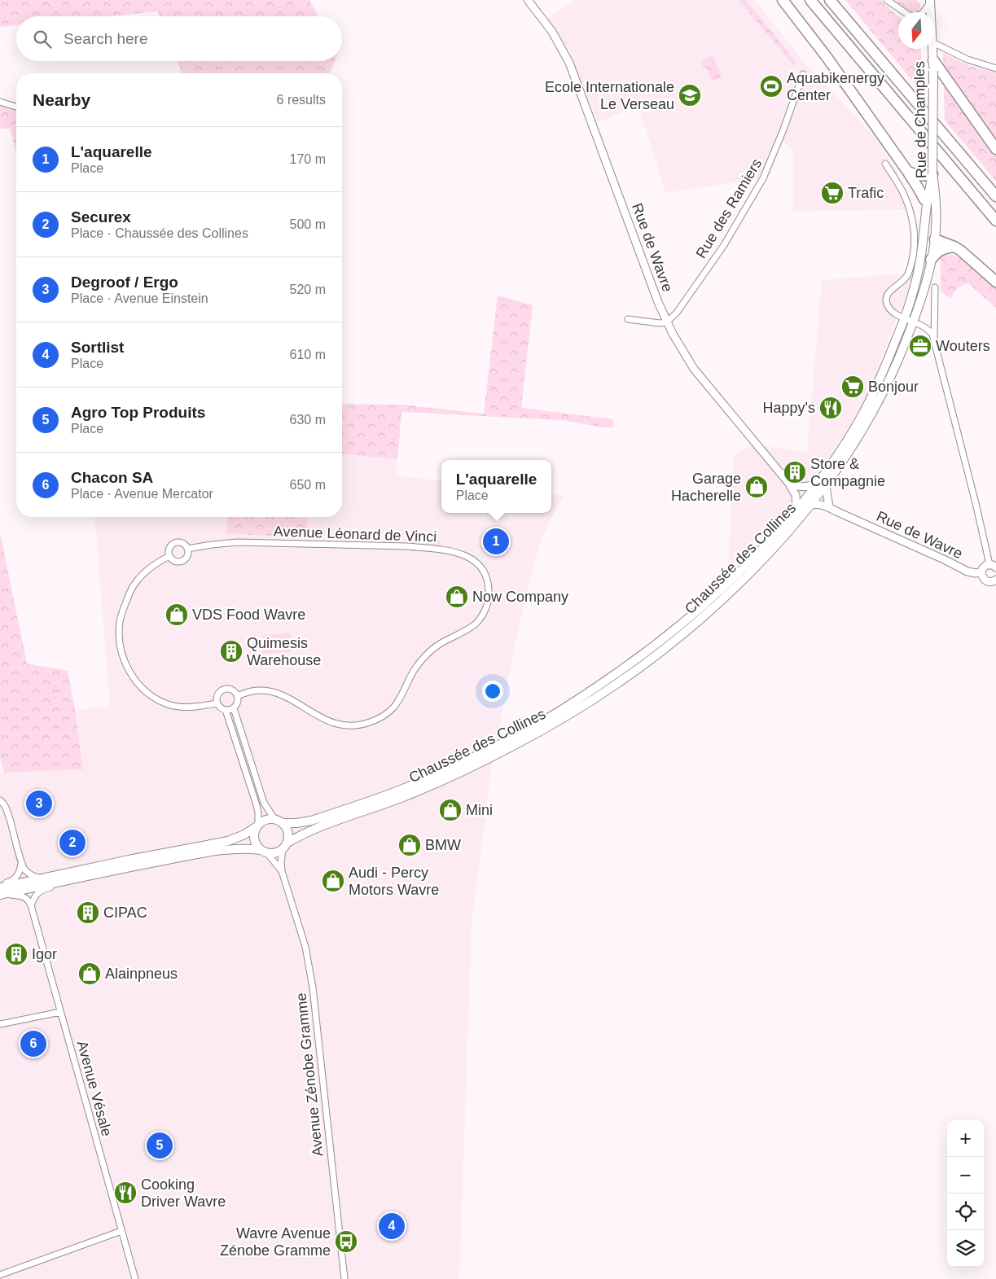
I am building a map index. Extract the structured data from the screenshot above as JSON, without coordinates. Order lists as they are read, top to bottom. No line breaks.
{"streets":{"main road":["Rue de Champles","Chaussée des Collines"],"street":["Rue des Ramiers","Rue de Wavre","Avenue Léonard de Vinci","Avenue Zénobe Gramme","Avenue Vésale"]},"crossings":[["Rue de Champles","Chaussée des Collines"],["Rue des Ramiers","Rue de Wavre"],["Rue de Wavre","Chaussée des Collines"],["Chaussée des Collines","Avenue Zénobe Gramme"]],"places":{"sports":["Aquabikenergy Center"],"school or university":["Ecole Internationale Le Verseau"],"supermarket":["Trafic","Bonjour"],"office":["Wouters"],"restaurant":["Happy's","Cooking Driver Wavre"],"building":["Store & Compagnie","Quimesis Warehouse","CIPAC","Igor"],"shop":["Garage Hacherelle","Now Company","VDS Food Wavre","Mini","BMW","Audi - Percy Motors Wavre","Alainpneus"],"bus stop":["Wavre Avenue Zénobe Gramme"]},"north":"bottom","page":{"search":"Search here","heading":["Nearby","6 results"],"list":[{"mark":"1","name":"L'aquarelle","note":"Place","value":"170 m"},{"mark":"2","name":"Securex","note":"Place · Chaussée des Collines","value":"500 m"},{"mark":"3","name":"Degroof / Ergo","note":"Place · Avenue Einstein","value":"520 m"},{"mark":"4","name":"Sortlist","note":"Place","value":"610 m"},{"mark":"5","name":"Agro Top Produits","note":"Place","value":"630 m"},{"mark":"6","name":"Chacon SA","note":"Place · Avenue Mercator","value":"650 m"}],"popup":["L'aquarelle","Place"],"pins":["1","3","2","6","5","4"],"map_buttons":["+","−"]}}
